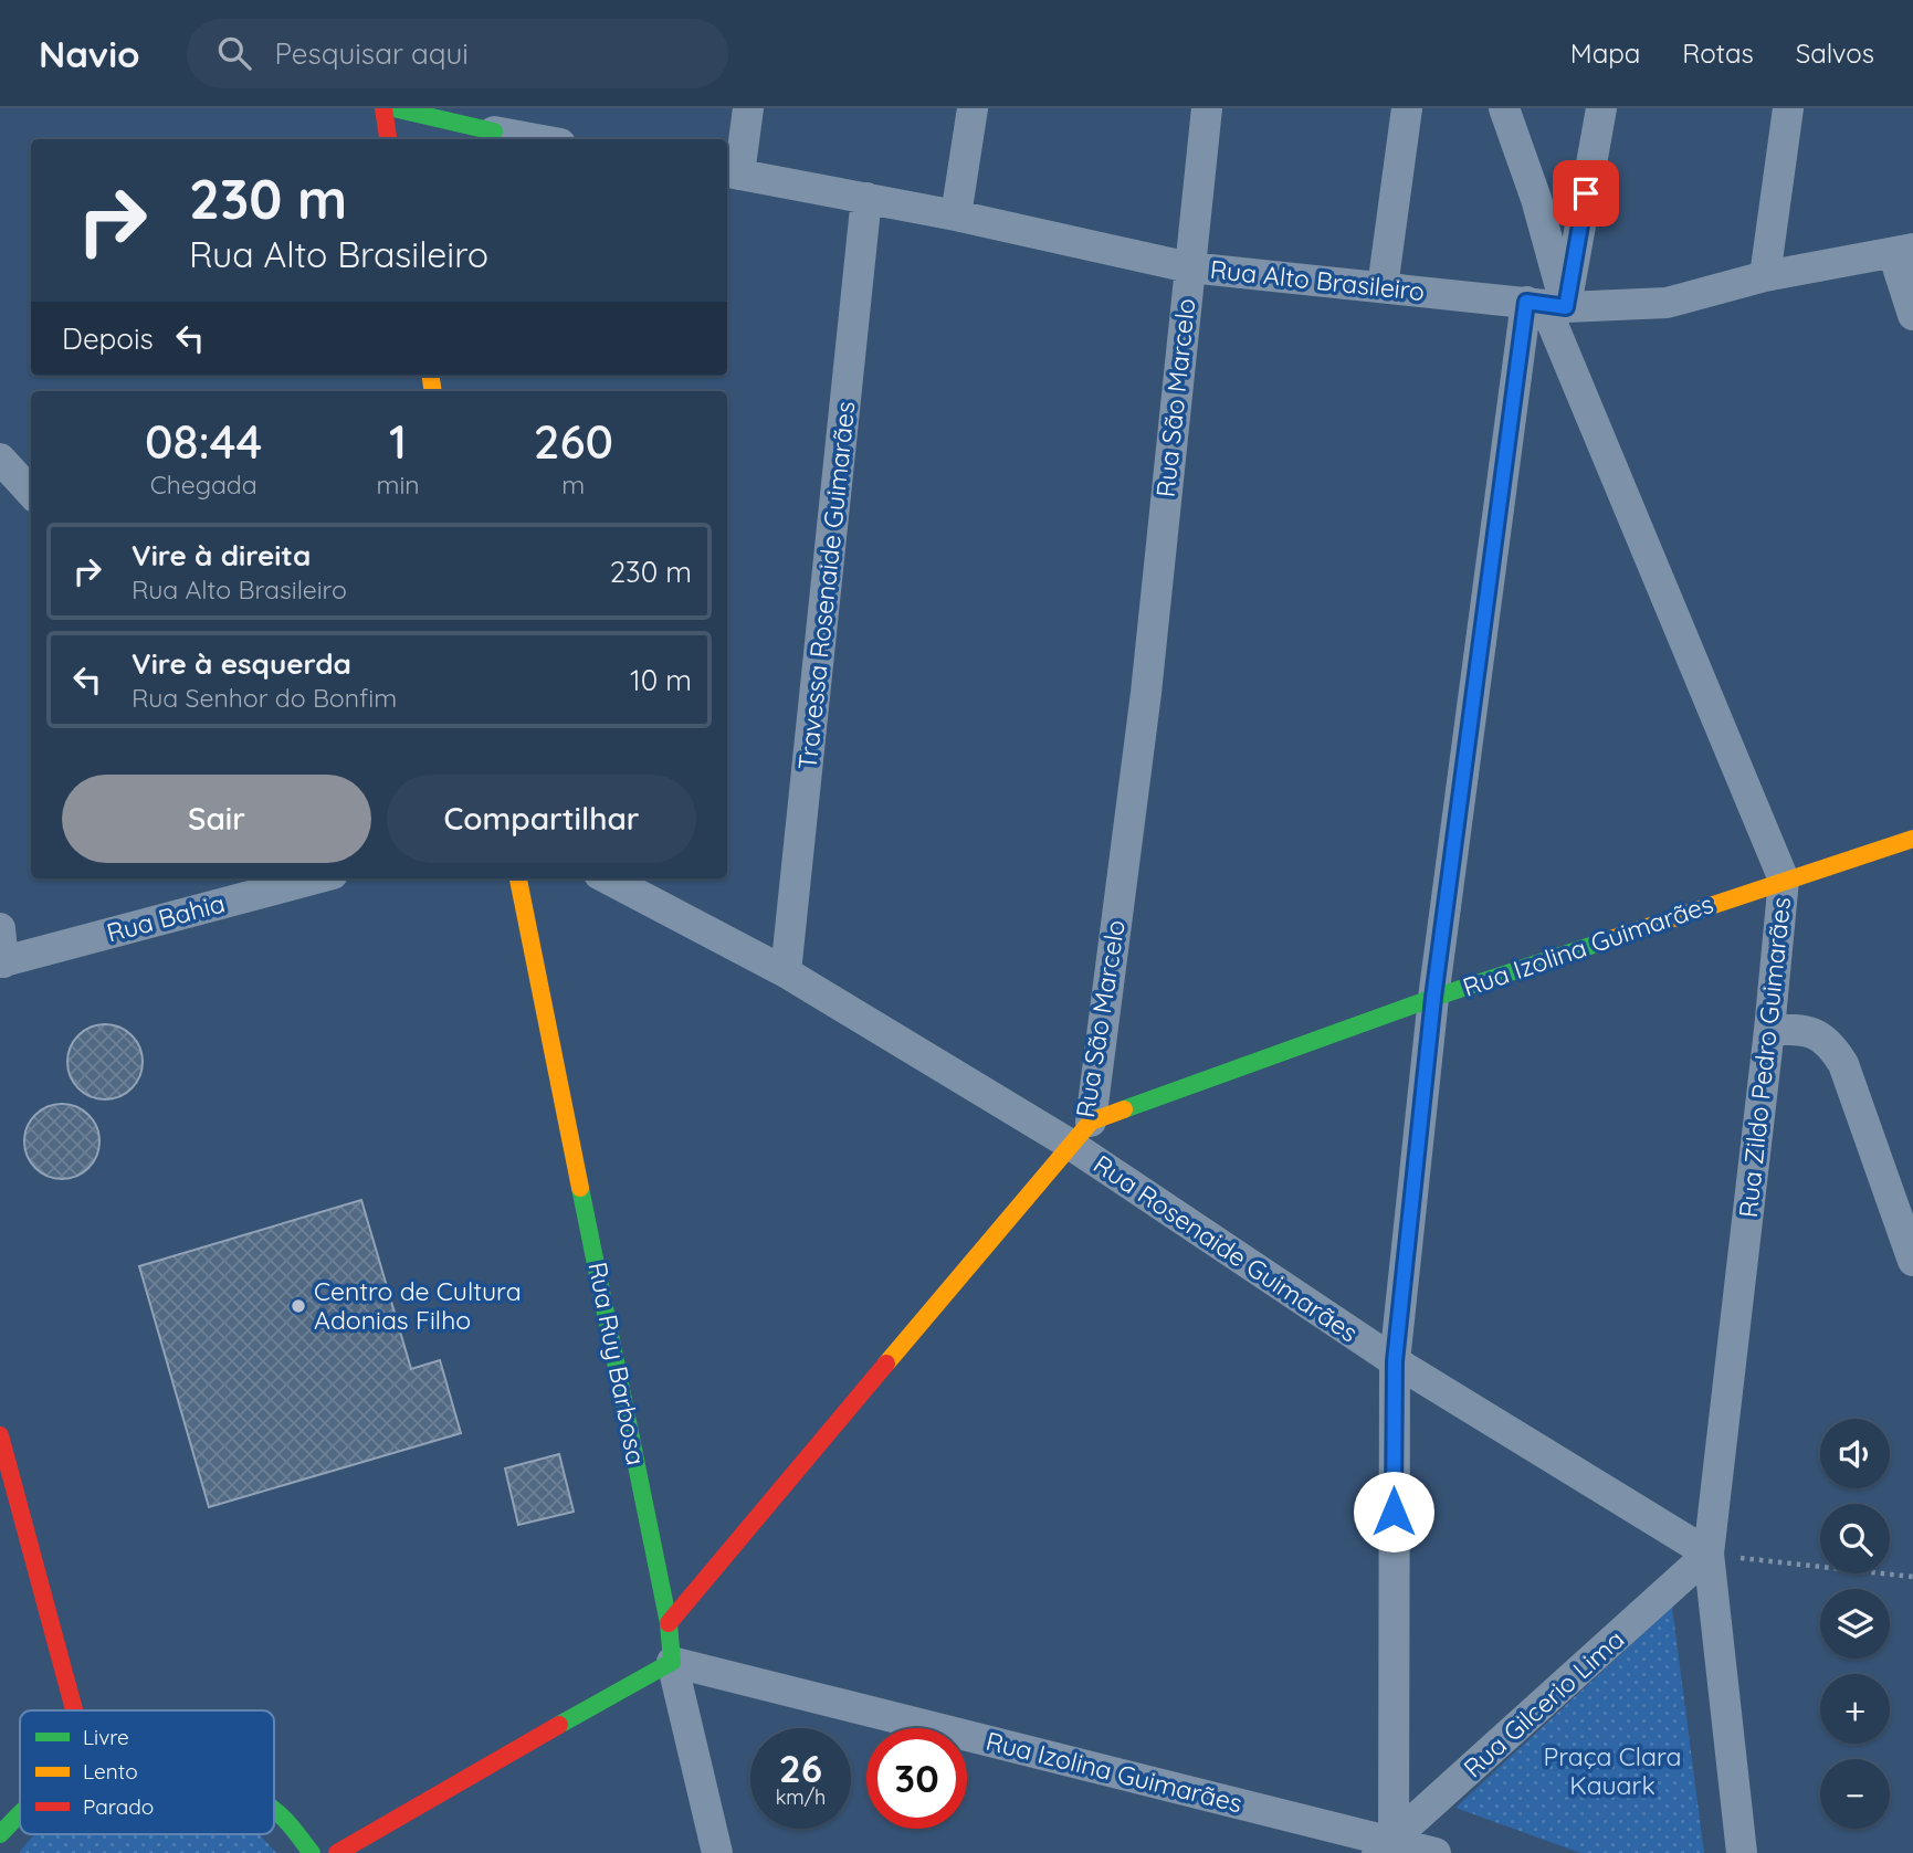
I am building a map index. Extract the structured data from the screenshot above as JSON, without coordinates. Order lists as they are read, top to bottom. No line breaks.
{"streets":{"main road":["Rua São Marcelo","Rua Izolina Guimarães","Rua Ruy Barbosa"],"street":["Rua Alto Brasileiro","Travessa Rosenaide Guimarães","Rua Bahia","Rua Zildo Pedro Guimarães","Rua Rosenaide Guimarães","Rua Gilcerio Lima"]},"crossings":[["Rua Alto Brasileiro","Rua São Marcelo"],["Rua Alto Brasileiro","Travessa Rosenaide Guimarães"],["Rua Alto Brasileiro","Rua Zildo Pedro Guimarães"],["Rua São Marcelo","Rua Izolina Guimarães"],["Rua São Marcelo","Rua Rosenaide Guimarães"],["Rua São Marcelo","Rua Ruy Barbosa"],["Travessa Rosenaide Guimarães","Rua Rosenaide Guimarães"],["Rua Izolina Guimarães","Rua Zildo Pedro Guimarães"],["Rua Izolina Guimarães","Rua Ruy Barbosa"],["Rua Izolina Guimarães","Rua Gilcerio Lima"],["Rua Zildo Pedro Guimarães","Rua Rosenaide Guimarães"],["Rua Zildo Pedro Guimarães","Rua Gilcerio Lima"],["Rua Rosenaide Guimarães","Rua Gilcerio Lima"]],"parks":["Praça Clara Kauark"],"places":["Centro de Cultura Adonias Filho"],"legend":["Livre","Lento","Parado"],"page":{"header":"Navio","search":"Pesquisar aqui","nav":["Mapa","Rotas","Salvos"],"turn":["230 m","Rua Alto Brasileiro"],"then":"Depois","eta":["08:44","Chegada","1","min","260","m"],"list":[{"name":"Vire à direita","note":"Rua Alto Brasileiro","value":"230 m"},{"name":"Vire à esquerda","note":"Rua Senhor do Bonfim","value":"10 m"}],"buttons":["Sair","Compartilhar"],"map_buttons":["+","−"],"speed":"26 km/h","limit":"30"}}
